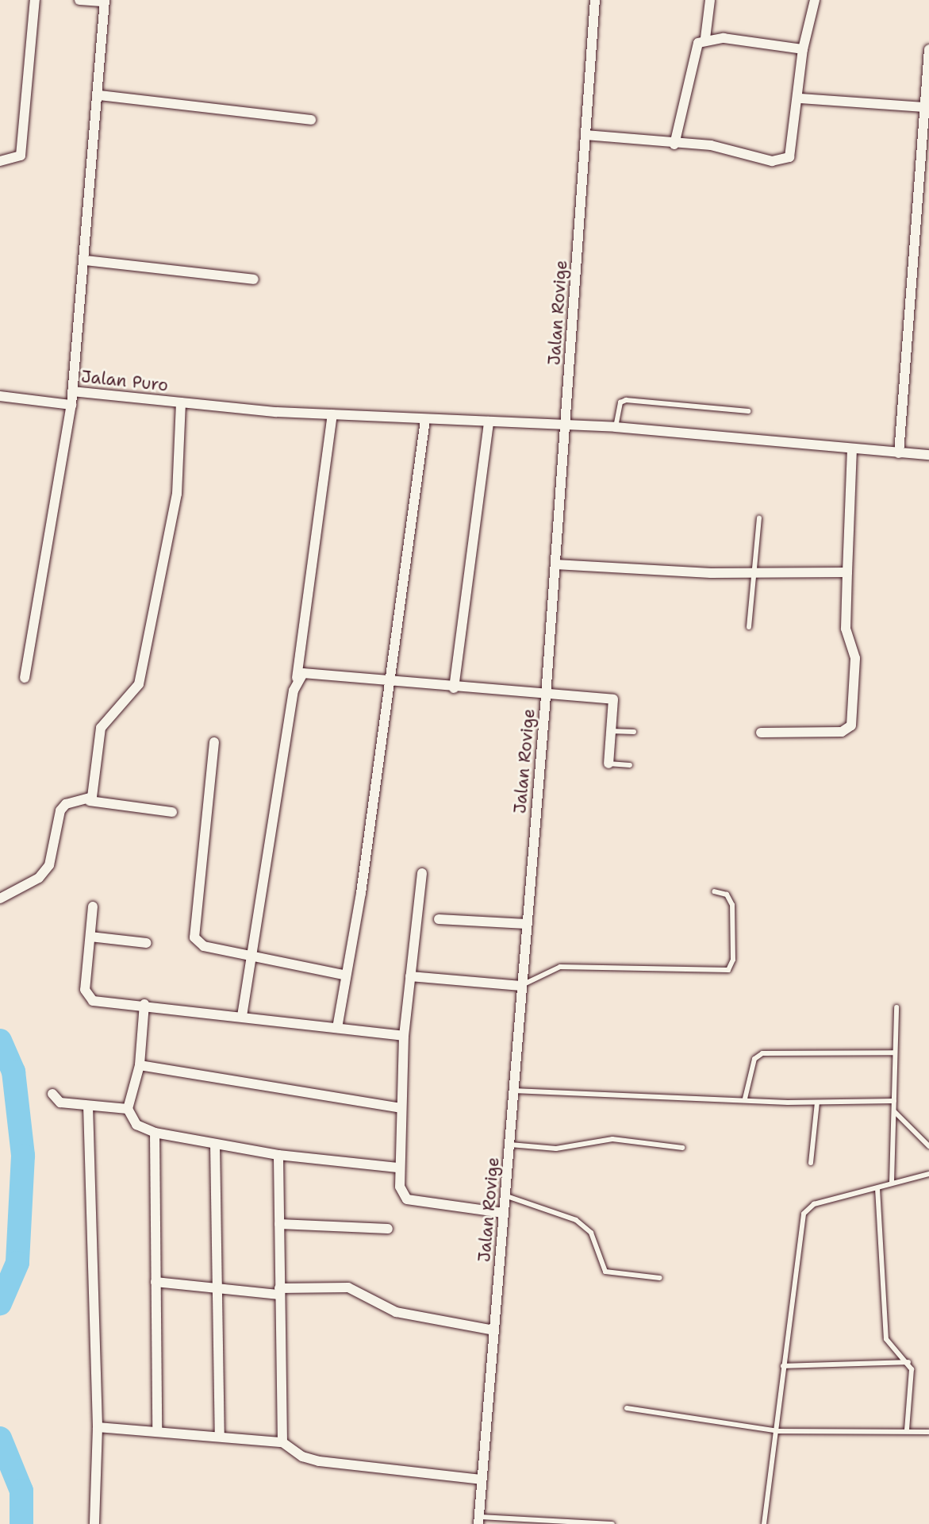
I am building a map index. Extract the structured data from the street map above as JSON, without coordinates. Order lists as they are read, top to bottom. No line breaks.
{"streets":{"street":["Jalan Rovige","Jalan Puro"]},"crossings":[["Jalan Rovige","Jalan Puro"]]}
